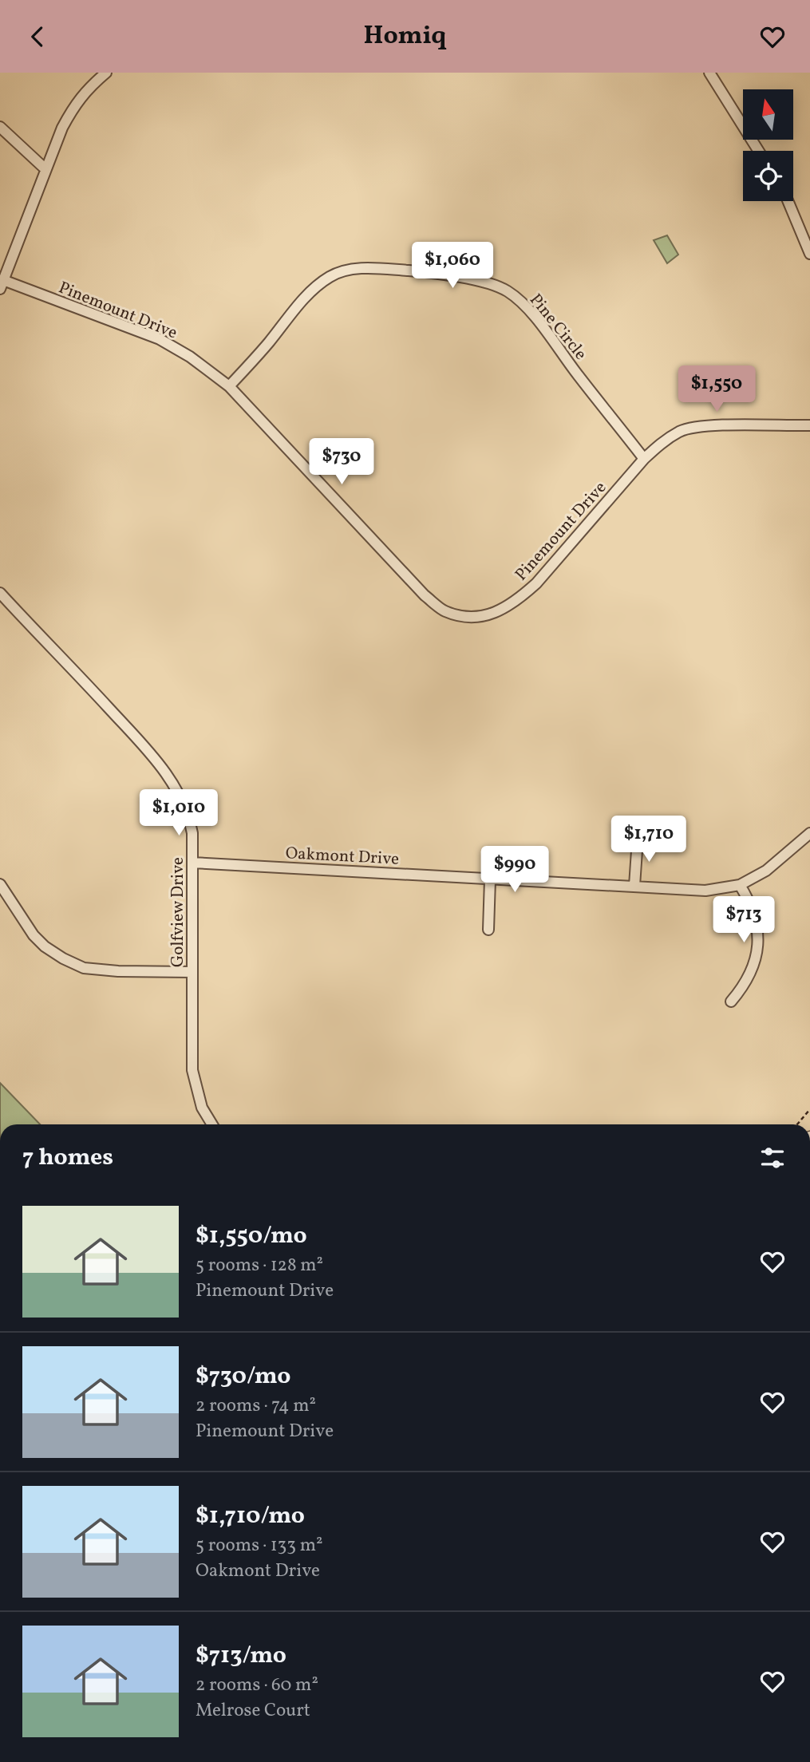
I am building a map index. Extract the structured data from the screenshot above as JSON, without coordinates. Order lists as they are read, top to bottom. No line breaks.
{"streets":{"street":["Pinemount Drive","Pine Circle","Oakmont Drive","Golfview Drive"]},"crossings":[["Pinemount Drive","Pine Circle"],["Oakmont Drive","Golfview Drive"]],"north":"top","page":{"header":"Homiq","price":["$1,060","$1,550","$730","$1,010","$1,710","$990","$713"],"heading":"7 homes","list":[{"name":"$1,550/mo","note":"5 rooms · 128 m² · Pinemount Drive"},{"name":"$730/mo","note":"2 rooms · 74 m² · Pinemount Drive"},{"name":"$1,710/mo","note":"5 rooms · 133 m² · Oakmont Drive"},{"name":"$713/mo","note":"2 rooms · 60 m² · Melrose Court"}]}}
